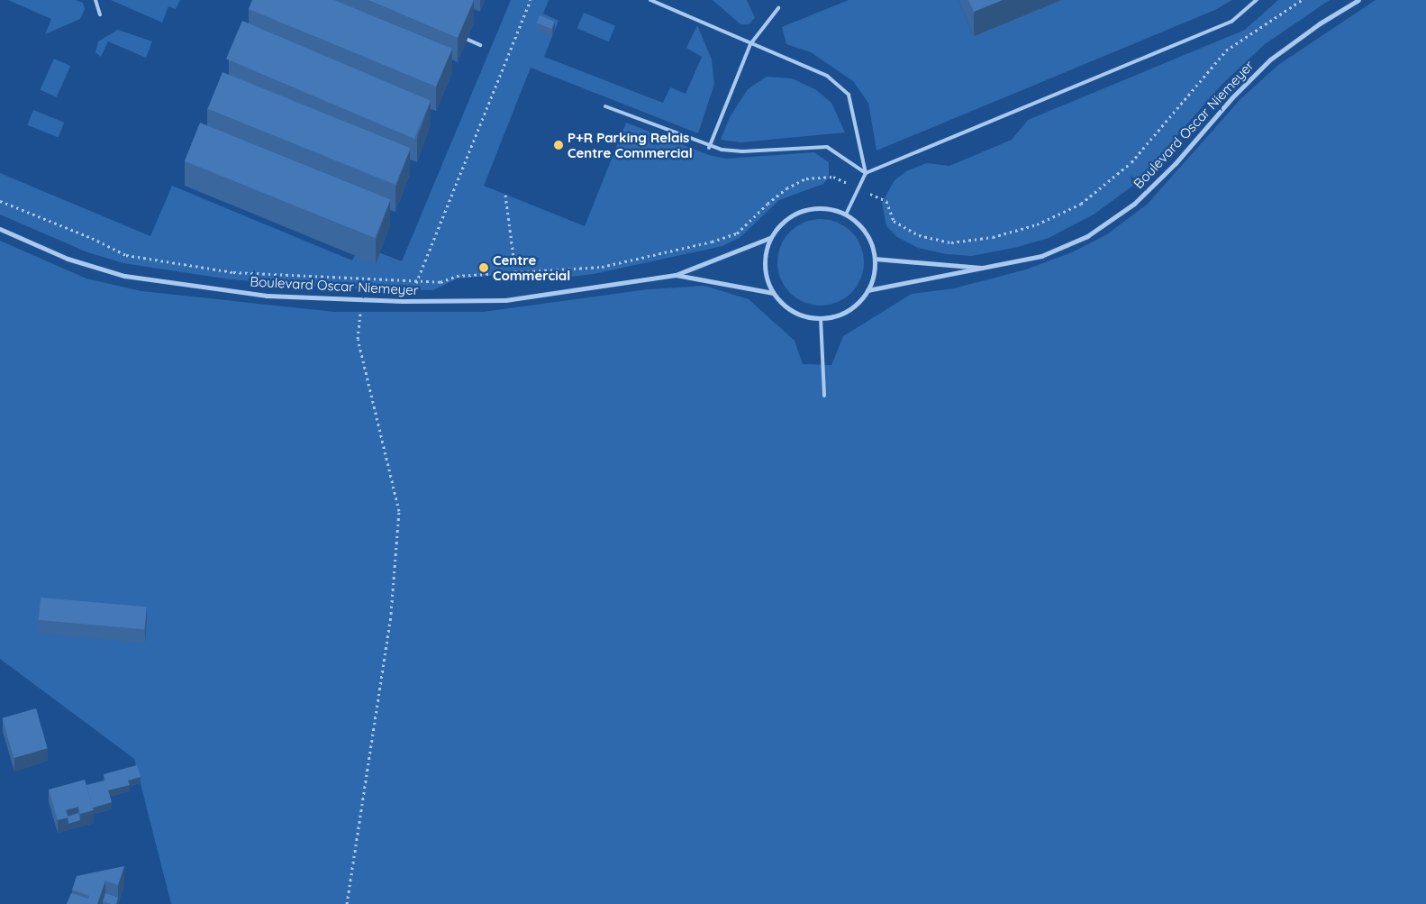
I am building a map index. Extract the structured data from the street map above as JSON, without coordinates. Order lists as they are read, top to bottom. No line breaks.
{"streets":{"street":["Boulevard Oscar Niemeyer"]},"places":["P+R Parking Relais Centre Commercial","Centre Commercial"]}
